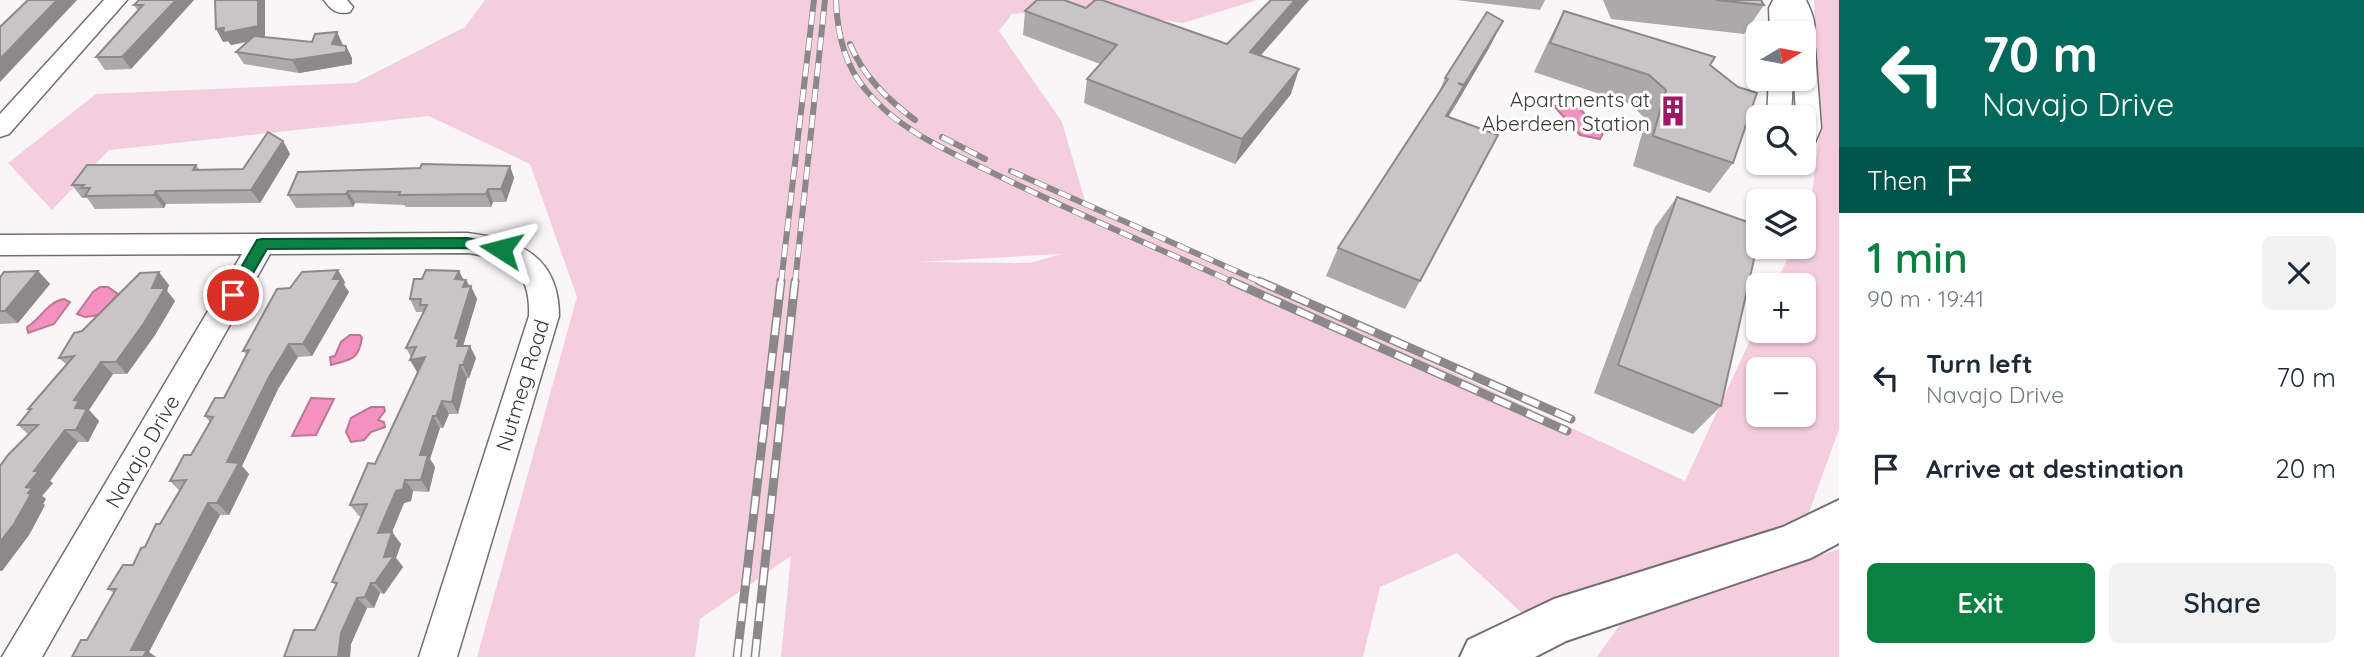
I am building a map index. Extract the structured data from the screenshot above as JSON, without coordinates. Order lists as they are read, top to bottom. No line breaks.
{"streets":{"street":["Nutmeg Road","Navajo Drive"]},"crossings":[["Nutmeg Road","Navajo Drive"]],"places":{"building":["Apartments at Aberdeen Station"]},"north":"right","page":{"turn":["70 m","Navajo Drive"],"map_buttons":["+","−"],"then":"Then","heading":["1 min","90 m · 19:41"],"list":[{"name":"Turn left","note":"Navajo Drive","value":"70 m"},{"name":"Arrive at destination","value":"20 m"}],"buttons":["Exit","Share"]}}
